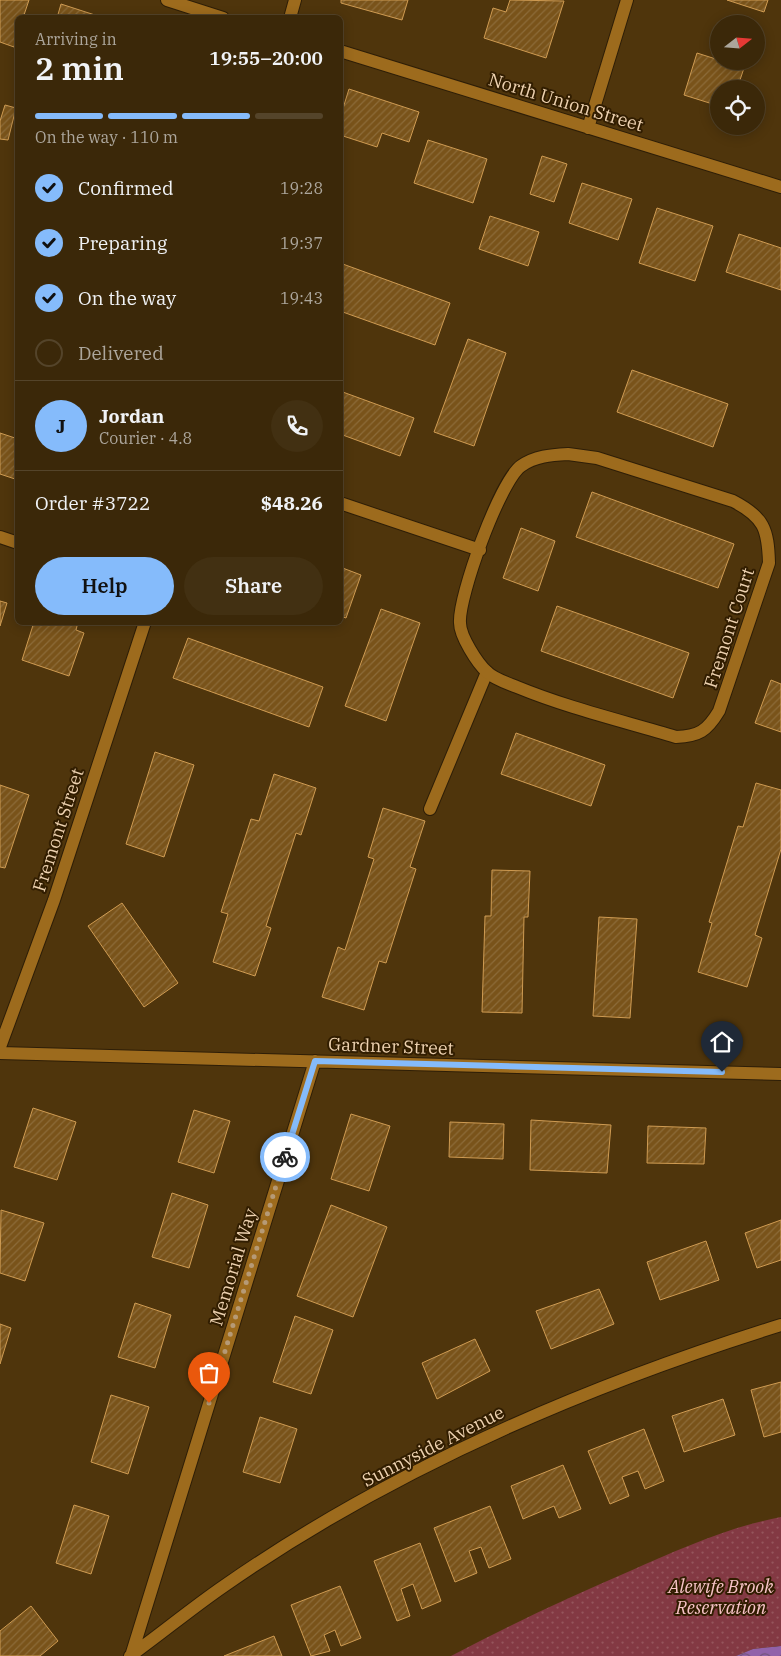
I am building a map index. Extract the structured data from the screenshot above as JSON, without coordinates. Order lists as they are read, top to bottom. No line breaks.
{"streets":{"street":["North Union Street","Fremont Court","Fremont Street","Gardner Street","Memorial Way","Sunnyside Avenue"]},"crossings":[["Gardner Street","Memorial Way"],["Memorial Way","Sunnyside Avenue"]],"parks":["Alewife Brook Reservation"],"north":"right","page":{"heading":["2 min","Arriving in","19:55–20:00"],"panel":["Jordan","Courier · 4.8","Order #3722","$48.26"],"bar":"On the way · 110 m","list":[["Confirmed","19:28"],["Preparing","19:37"],["On the way","19:43"],"Delivered"],"round":"J","buttons":["Help","Share"]}}
